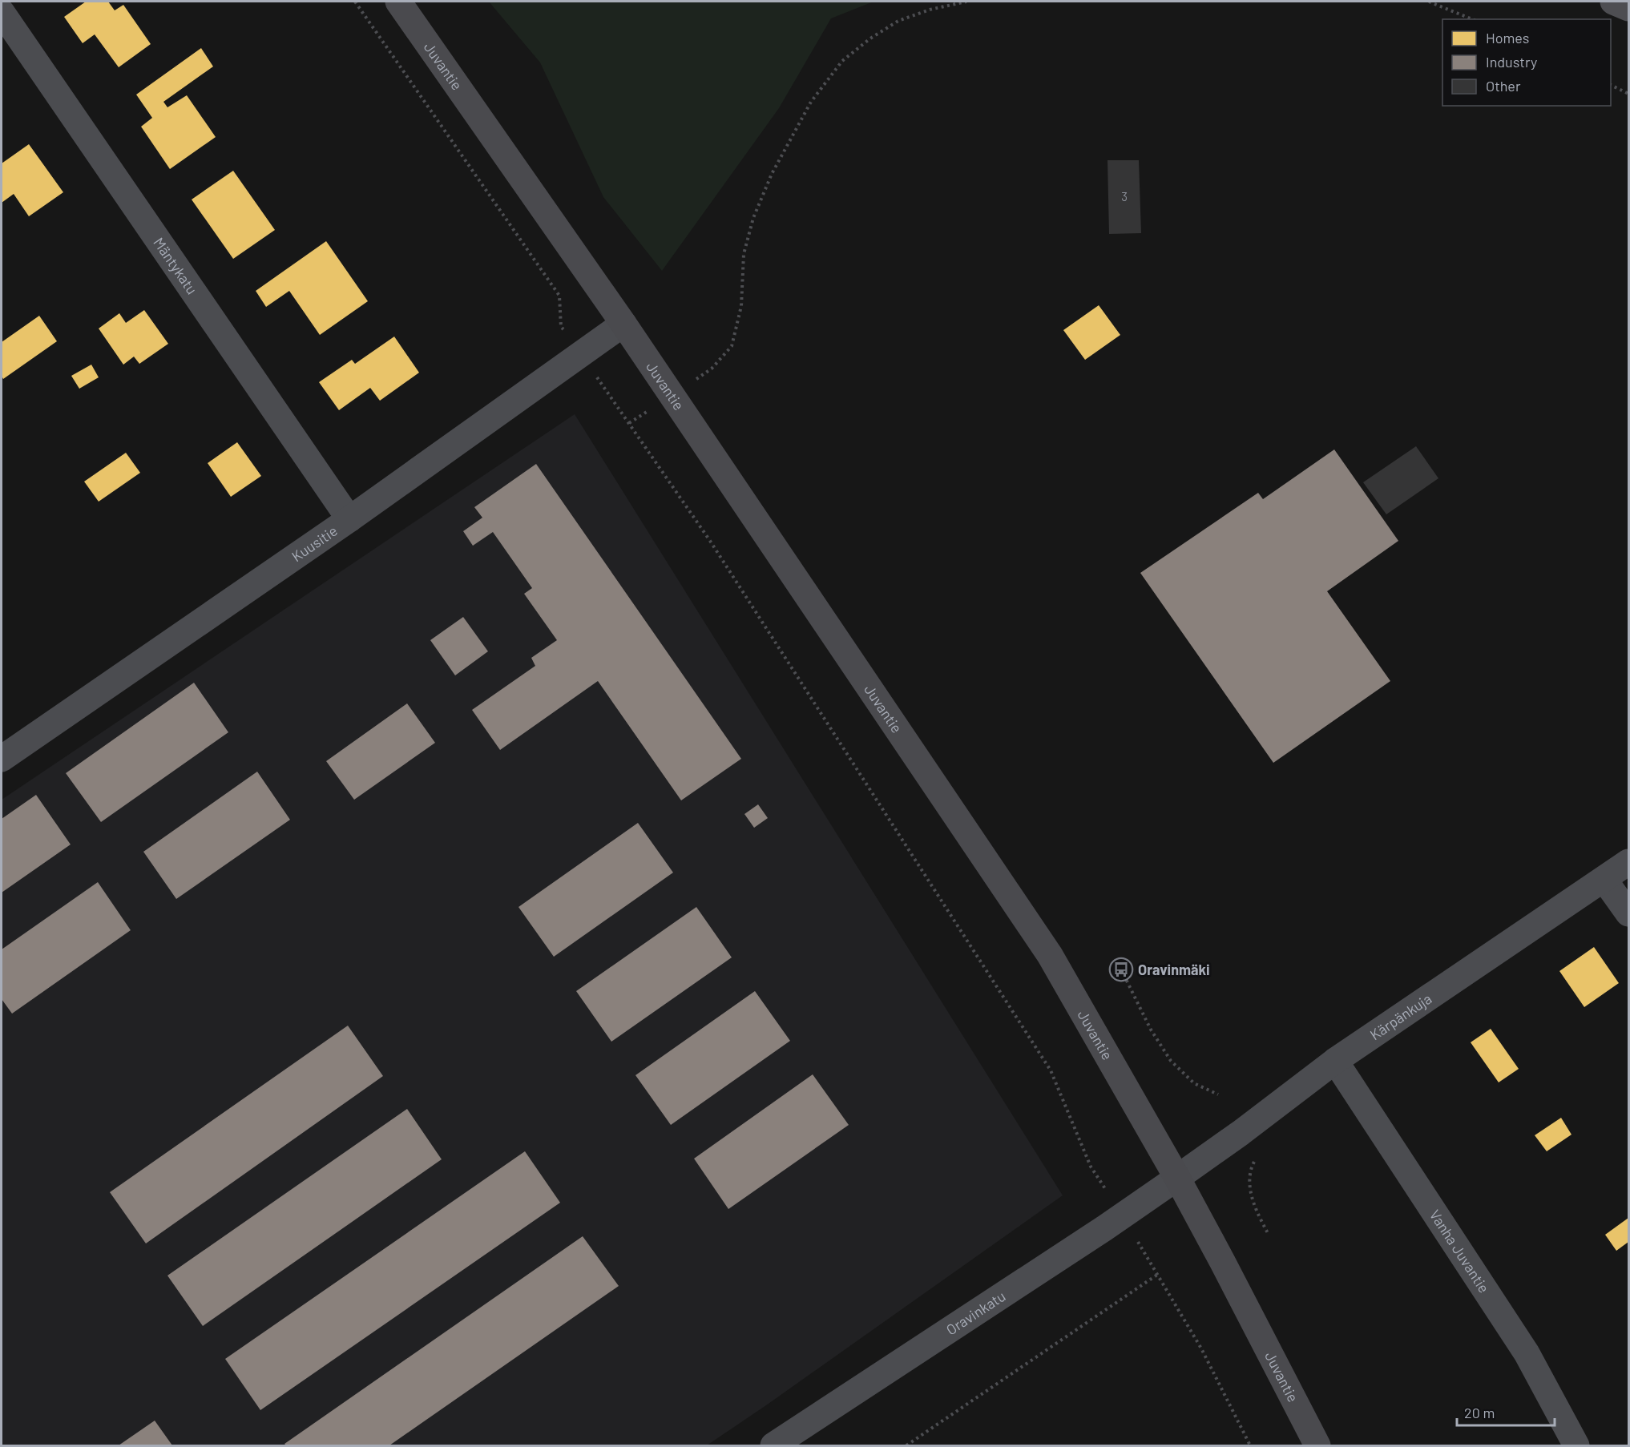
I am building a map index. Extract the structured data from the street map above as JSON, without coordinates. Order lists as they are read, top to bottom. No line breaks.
{"streets":{"main road":["Juvantie"],"street":["Mäntykatu","Kuusitie","Kärpänkuja","Vanha Juvantie","Oravinkatu"]},"crossings":[["Juvantie","Kuusitie"],["Juvantie","Kärpänkuja"],["Juvantie","Oravinkatu"],["Mäntykatu","Kuusitie"],["Kärpänkuja","Vanha Juvantie"],["Kärpänkuja","Oravinkatu"]],"places":{"bus stop":["Oravinmäki"]},"house_numbers":["3"],"legend":["Homes","Industry","Other"],"scale_bar":"20 m"}
